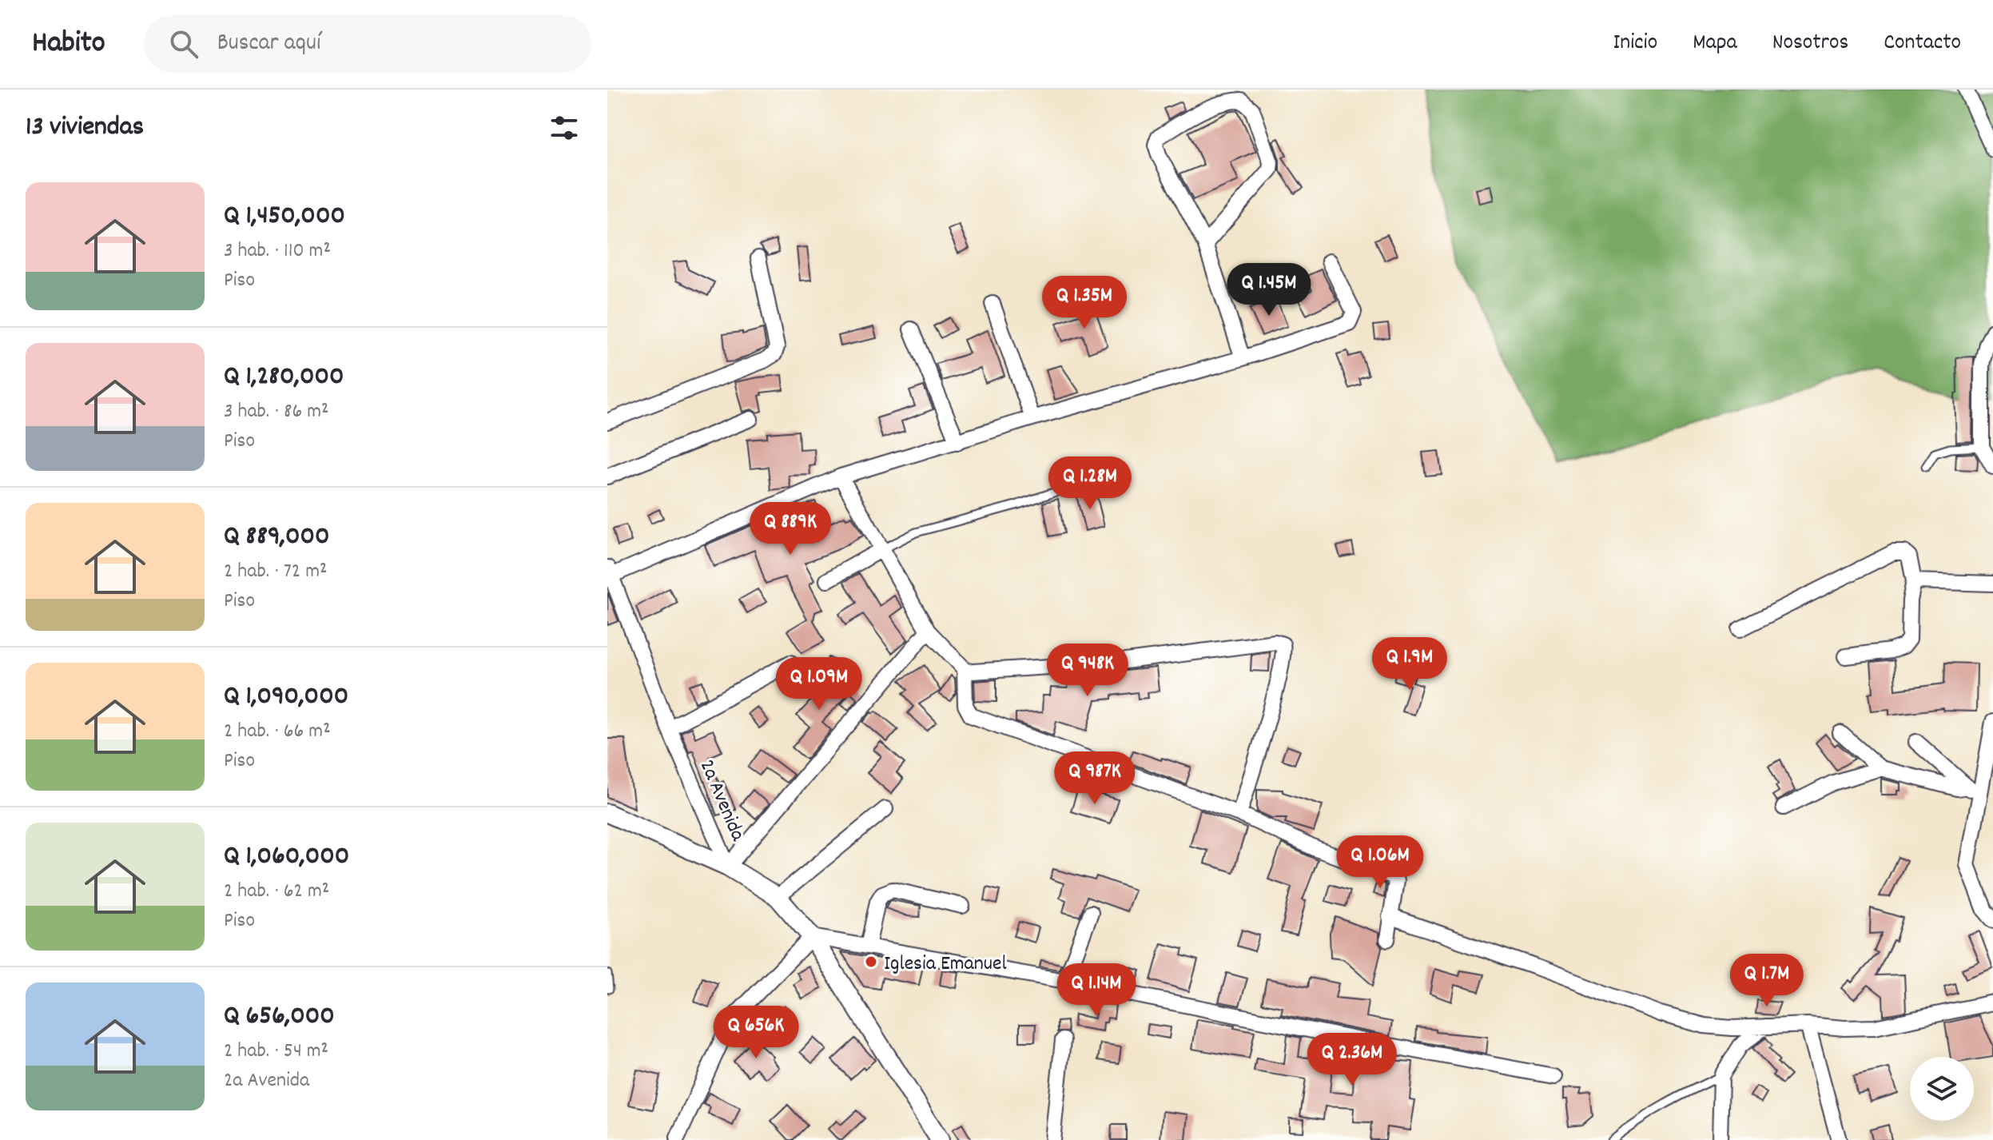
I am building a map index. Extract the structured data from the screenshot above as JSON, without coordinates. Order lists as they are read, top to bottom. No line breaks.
{"streets":{"street":["2a Avenida"]},"places":["Iglesia Emanuel"],"page":{"header":"Habito","search":"Buscar aquí","nav":["Inicio","Mapa","Nosotros","Contacto"],"heading":"13 viviendas","list":[{"name":"Q 1,450,000","note":"3 hab. · 110 m² · Piso"},{"name":"Q 1,280,000","note":"3 hab. · 86 m² · Piso"},{"name":"Q 889,000","note":"2 hab. · 72 m² · Piso"},{"name":"Q 1,090,000","note":"2 hab. · 66 m² · Piso"},{"name":"Q 1,060,000","note":"2 hab. · 62 m² · Piso"},{"name":"Q 656,000","note":"2 hab. · 54 m² · 2a Avenida"}],"price":["Q 1.45M","Q 1.35M","Q 1.28M","Q 889K","Q 1.9M","Q 948K","Q 1.09M","Q 987K","Q 1.06M","Q 1.7M","Q 1.14M","Q 656K","Q 2.36M"]}}
